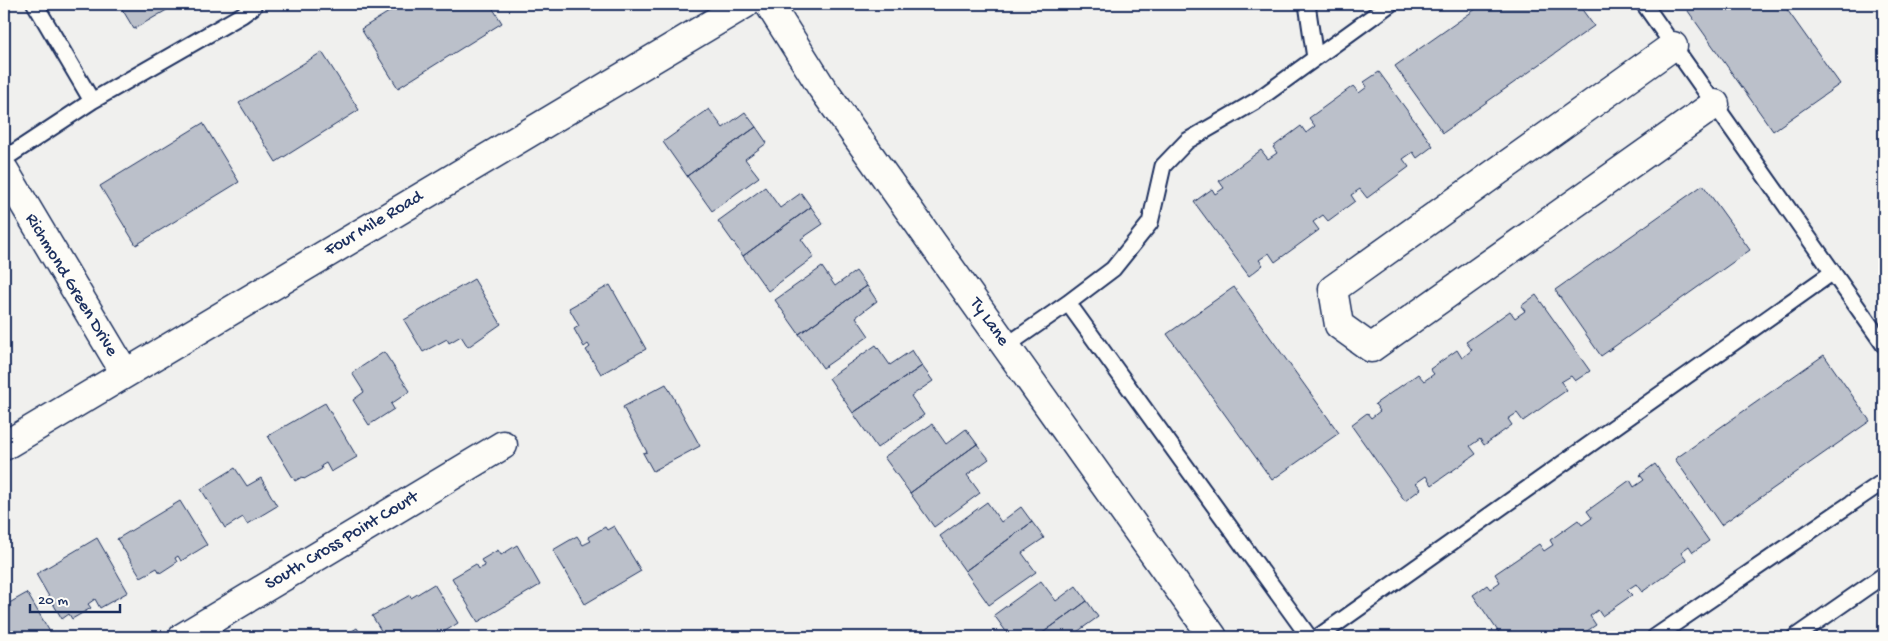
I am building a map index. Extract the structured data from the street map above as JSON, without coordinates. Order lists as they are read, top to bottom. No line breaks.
{"streets":{"street":["Four Mile Road","Richmond Green Drive","Ty Lane","South Cross Point Court"]},"crossings":[["Four Mile Road","Richmond Green Drive"]],"scale_bar":"20 m"}
